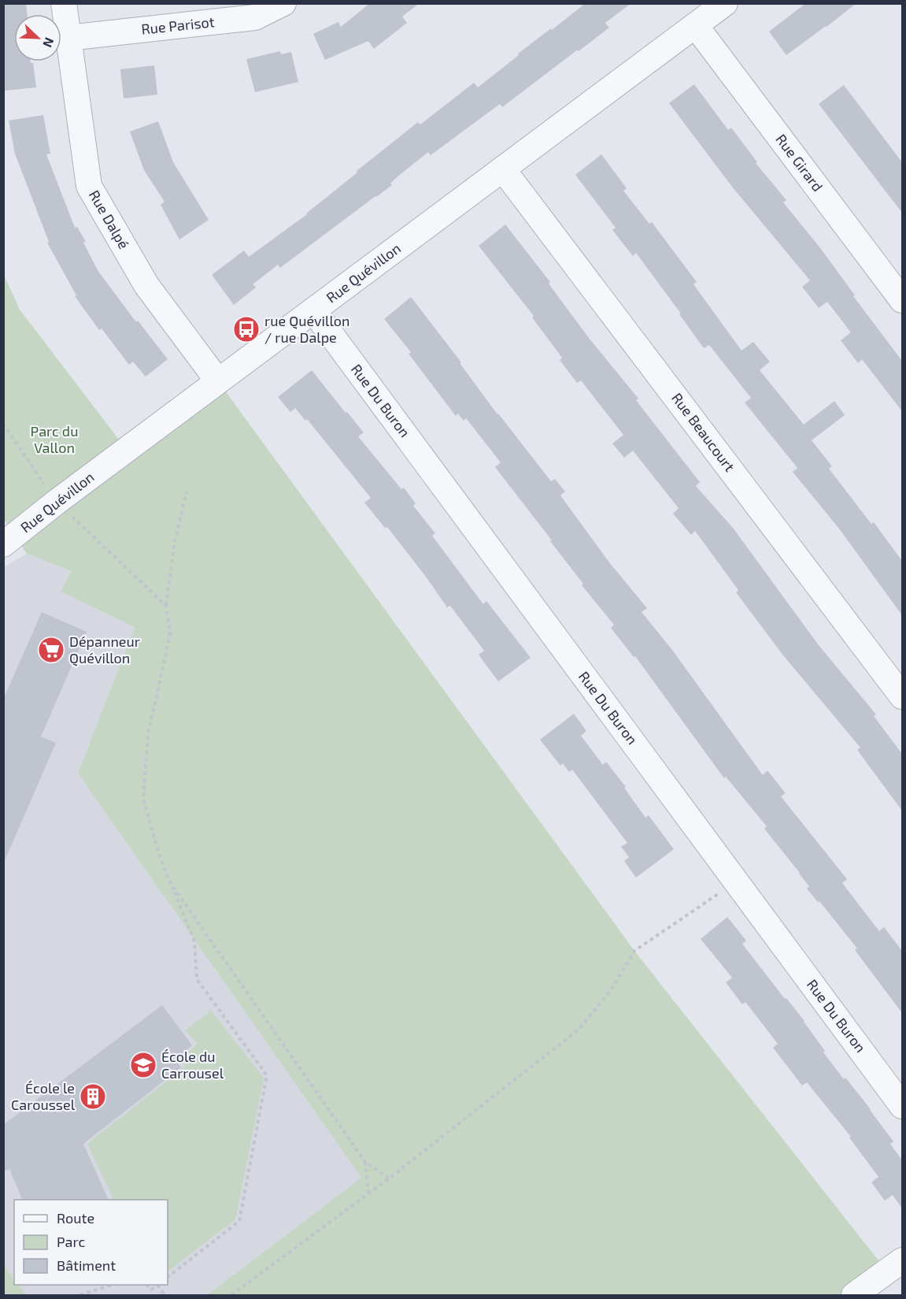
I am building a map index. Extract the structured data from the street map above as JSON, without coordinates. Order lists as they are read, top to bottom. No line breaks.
{"streets":{"street":["Rue Parisot","Rue Girard","Rue Dalpé","Rue Quévillon","Rue Du Buron","Rue Beaucourt"]},"crossings":[["Rue Parisot","Rue Dalpé"],["Rue Girard","Rue Quévillon"],["Rue Dalpé","Rue Quévillon"],["Rue Quévillon","Rue Du Buron"],["Rue Quévillon","Rue Beaucourt"]],"parks":["Parc du Vallon"],"places":{"bus stop":["rue Quévillon / rue Dalpe"],"supermarket":["Dépanneur Quévillon"],"school or university":["École du Carrousel"],"building":["École le Caroussel"]},"legend":["Route","Parc","Bâtiment"],"north":"bottom right"}
